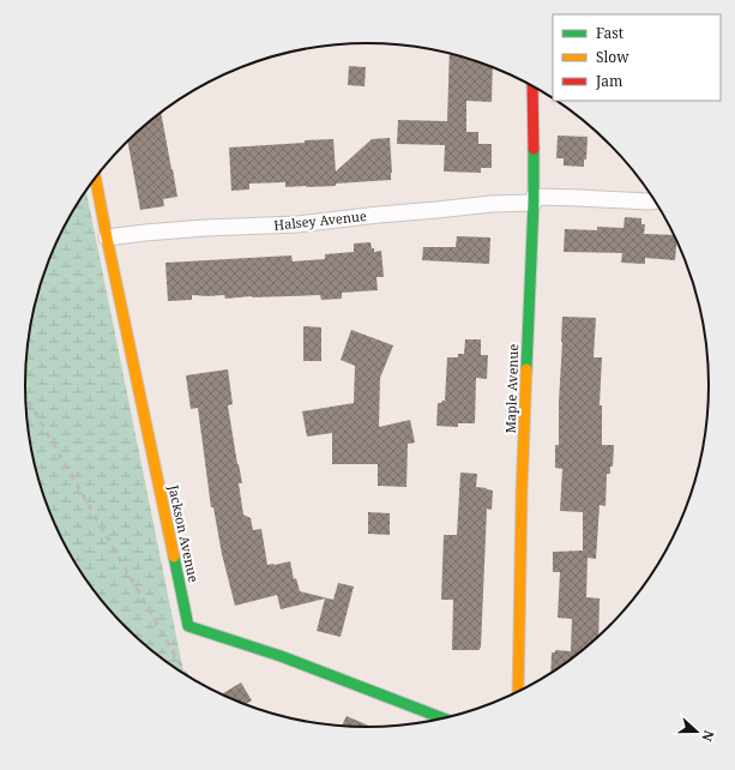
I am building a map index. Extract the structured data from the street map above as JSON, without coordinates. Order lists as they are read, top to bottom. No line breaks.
{"streets":{"street":["Halsey Avenue","Maple Avenue","Jackson Avenue"]},"crossings":[["Halsey Avenue","Maple Avenue"],["Halsey Avenue","Jackson Avenue"]],"legend":["Fast","Slow","Jam"],"north":"right"}
